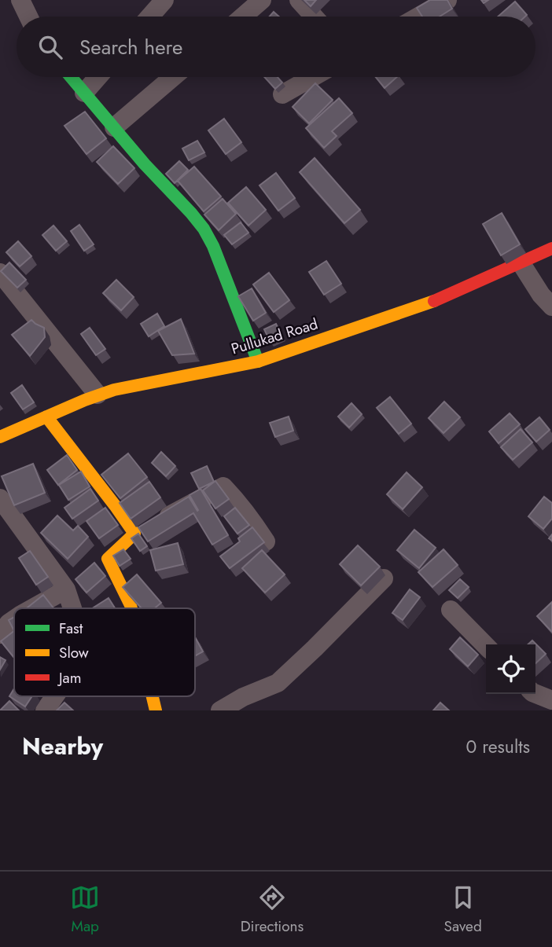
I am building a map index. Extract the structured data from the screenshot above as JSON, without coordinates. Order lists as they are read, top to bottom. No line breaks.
{"streets":{"street":["Pullukad Road"]},"legend":["Fast","Slow","Jam"],"page":{"search":"Search here","heading":["Nearby","0 results"],"nav":["Map","Directions","Saved"]}}
